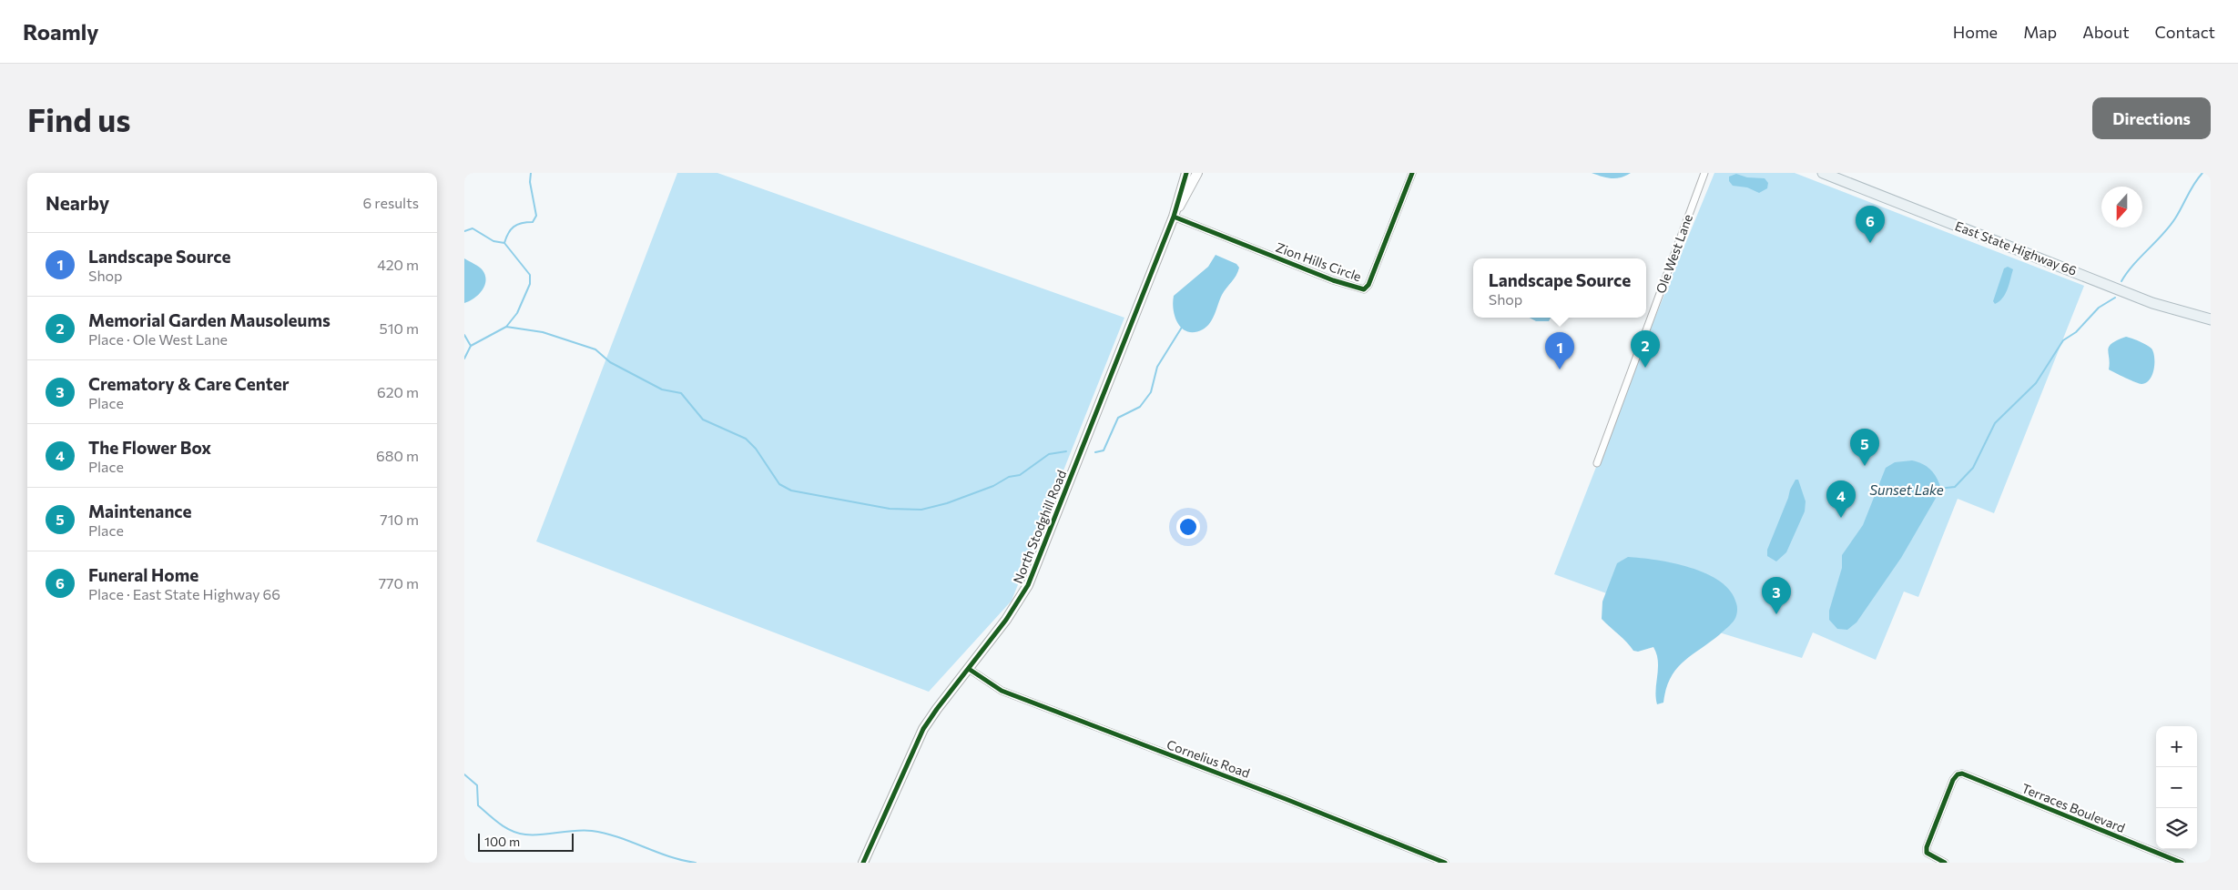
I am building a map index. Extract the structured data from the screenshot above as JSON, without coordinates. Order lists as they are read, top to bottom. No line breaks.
{"streets":{"main road":["East State Highway 66"],"street":["Ole West Lane","Zion Hills Circle","North Stodghill Road","Cornelius Road","Terraces Boulevard"]},"crossings":[["Zion Hills Circle","North Stodghill Road"],["North Stodghill Road","Cornelius Road"]],"water":["Sunset Lake"],"scale_bar":"100 m","north":"bottom","page":{"header":"Roamly","nav":["Home","Map","About","Contact"],"buttons":"Directions","title":"Find us","heading":["Nearby","6 results"],"pins":["6","2","1","5","4","3"],"list":[{"mark":"1","name":"Landscape Source","note":"Shop","value":"420 m"},{"mark":"2","name":"Memorial Garden Mausoleums","note":"Place · Ole West Lane","value":"510 m"},{"mark":"3","name":"Crematory & Care Center","note":"Place","value":"620 m"},{"mark":"4","name":"The Flower Box","note":"Place","value":"680 m"},{"mark":"5","name":"Maintenance","note":"Place","value":"710 m"},{"mark":"6","name":"Funeral Home","note":"Place · East State Highway 66","value":"770 m"}],"popup":["Landscape Source","Shop"],"map_buttons":["+","−"],"scale":"100 m"}}
